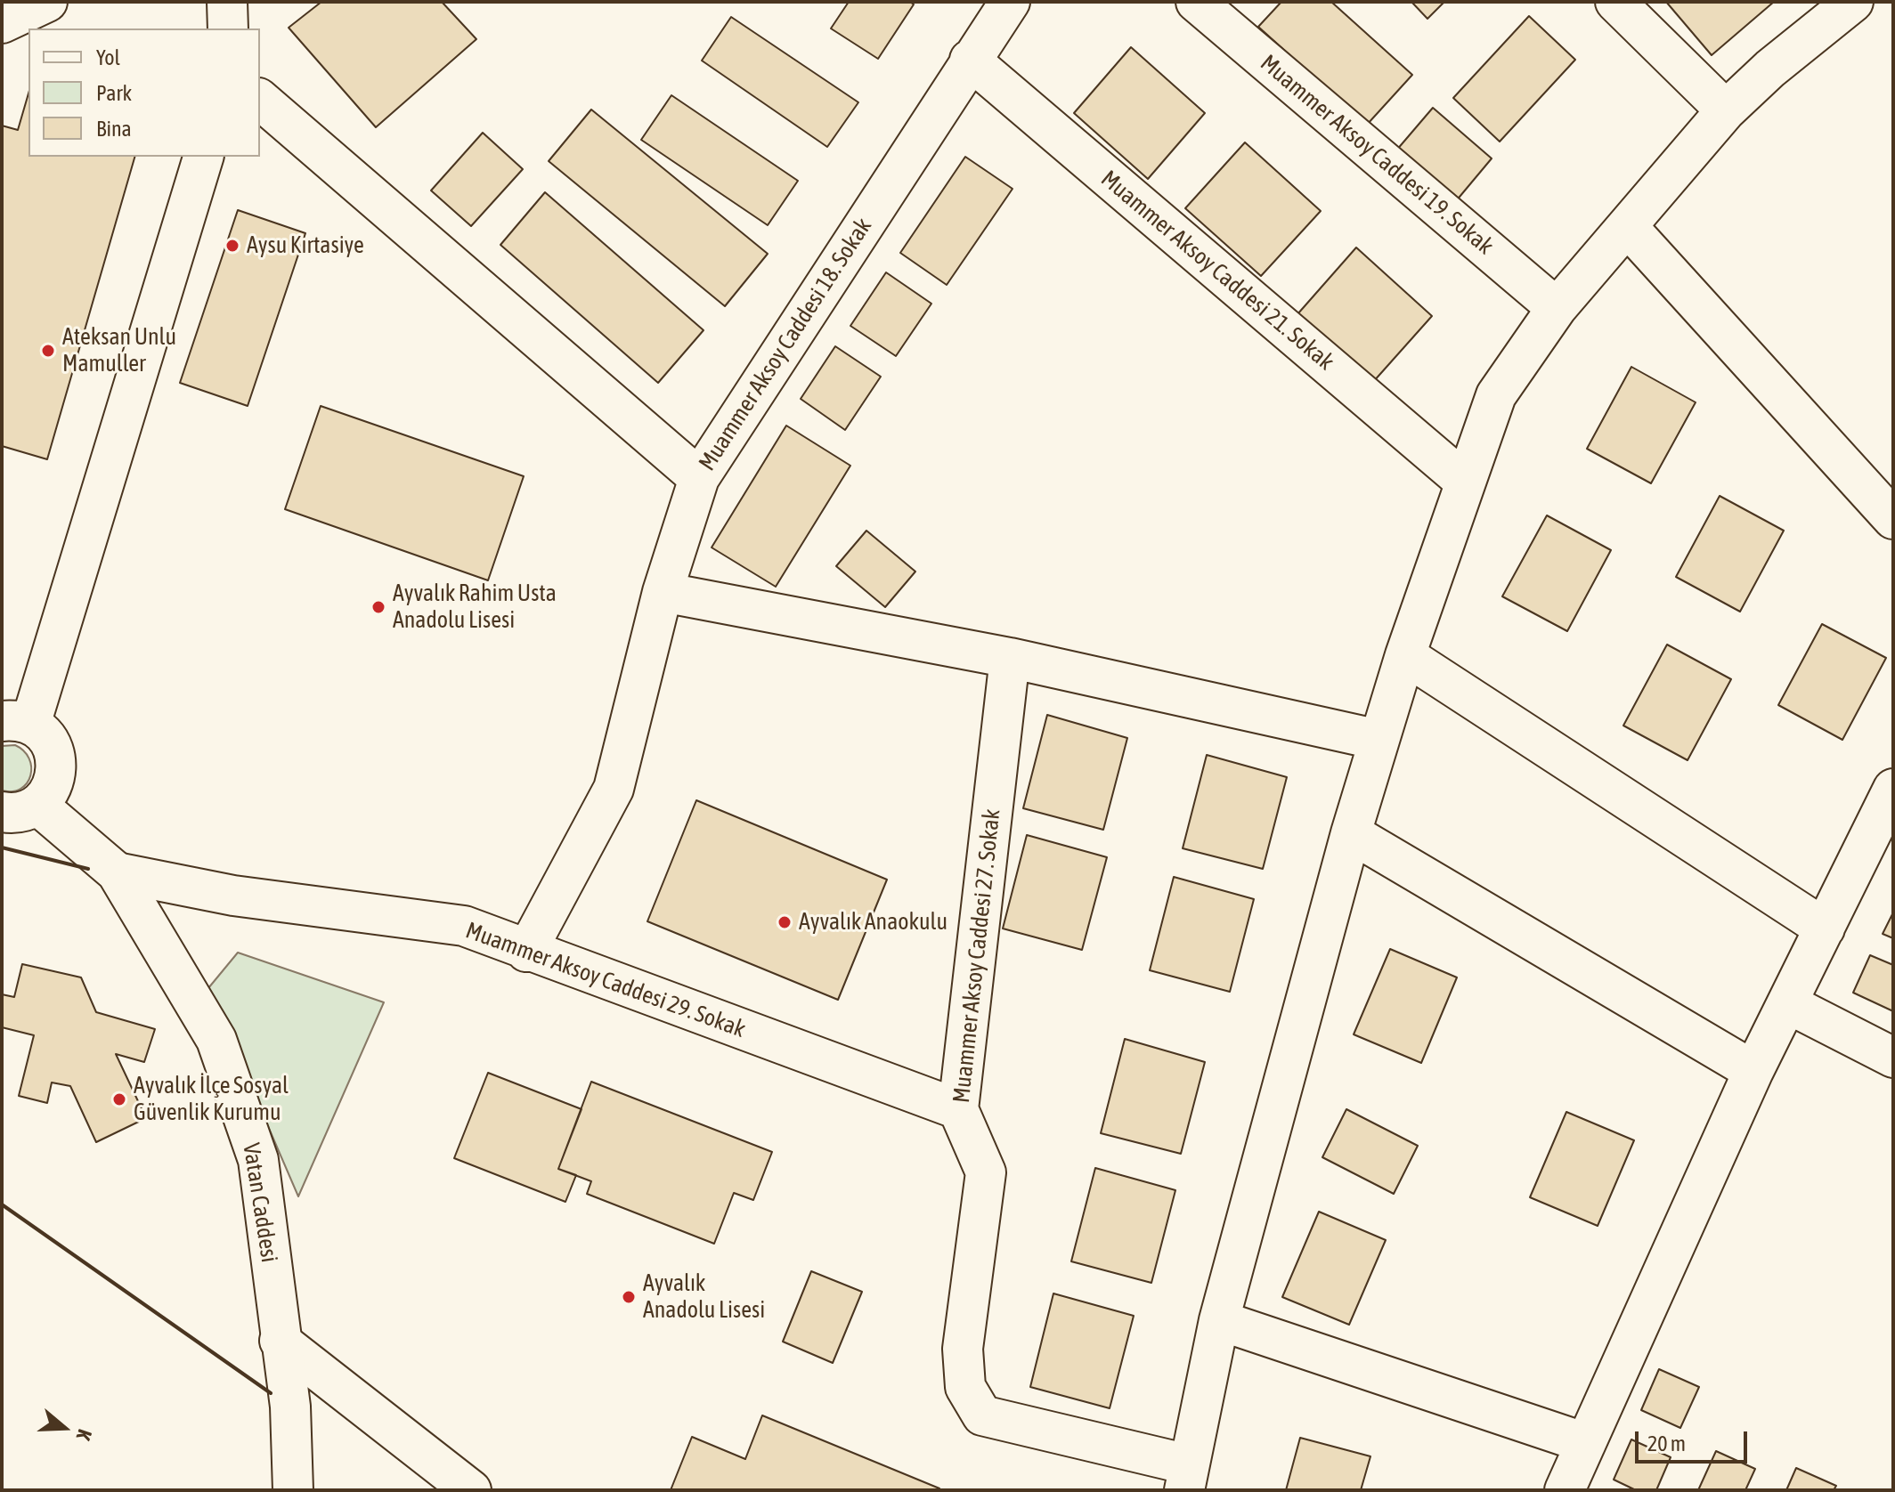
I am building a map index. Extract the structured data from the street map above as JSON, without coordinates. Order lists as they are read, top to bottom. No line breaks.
{"streets":{"street":["Muammer Aksoy Caddesi 19. Sokak","Muammer Aksoy Caddesi 21. Sokak","Muammer Aksoy Caddesi 18. Sokak","Muammer Aksoy Caddesi 27. Sokak","Muammer Aksoy Caddesi 29. Sokak","Vatan Caddesi"]},"crossings":[["Muammer Aksoy Caddesi 21. Sokak","Muammer Aksoy Caddesi 18. Sokak"],["Muammer Aksoy Caddesi 18. Sokak","Muammer Aksoy Caddesi 29. Sokak"],["Muammer Aksoy Caddesi 27. Sokak","Muammer Aksoy Caddesi 29. Sokak"],["Muammer Aksoy Caddesi 29. Sokak","Vatan Caddesi"]],"places":["Aysu Kırtasiye","Ateksan Unlu Mamuller","Ayvalık Rahim Usta Anadolu Lisesi","Ayvalık Anaokulu","Ayvalık İlçe Sosyal Güvenlik Kurumu","Ayvalık Anadolu Lisesi"],"legend":["Yol","Park","Bina"],"scale_bar":"20 m","north":"right"}
